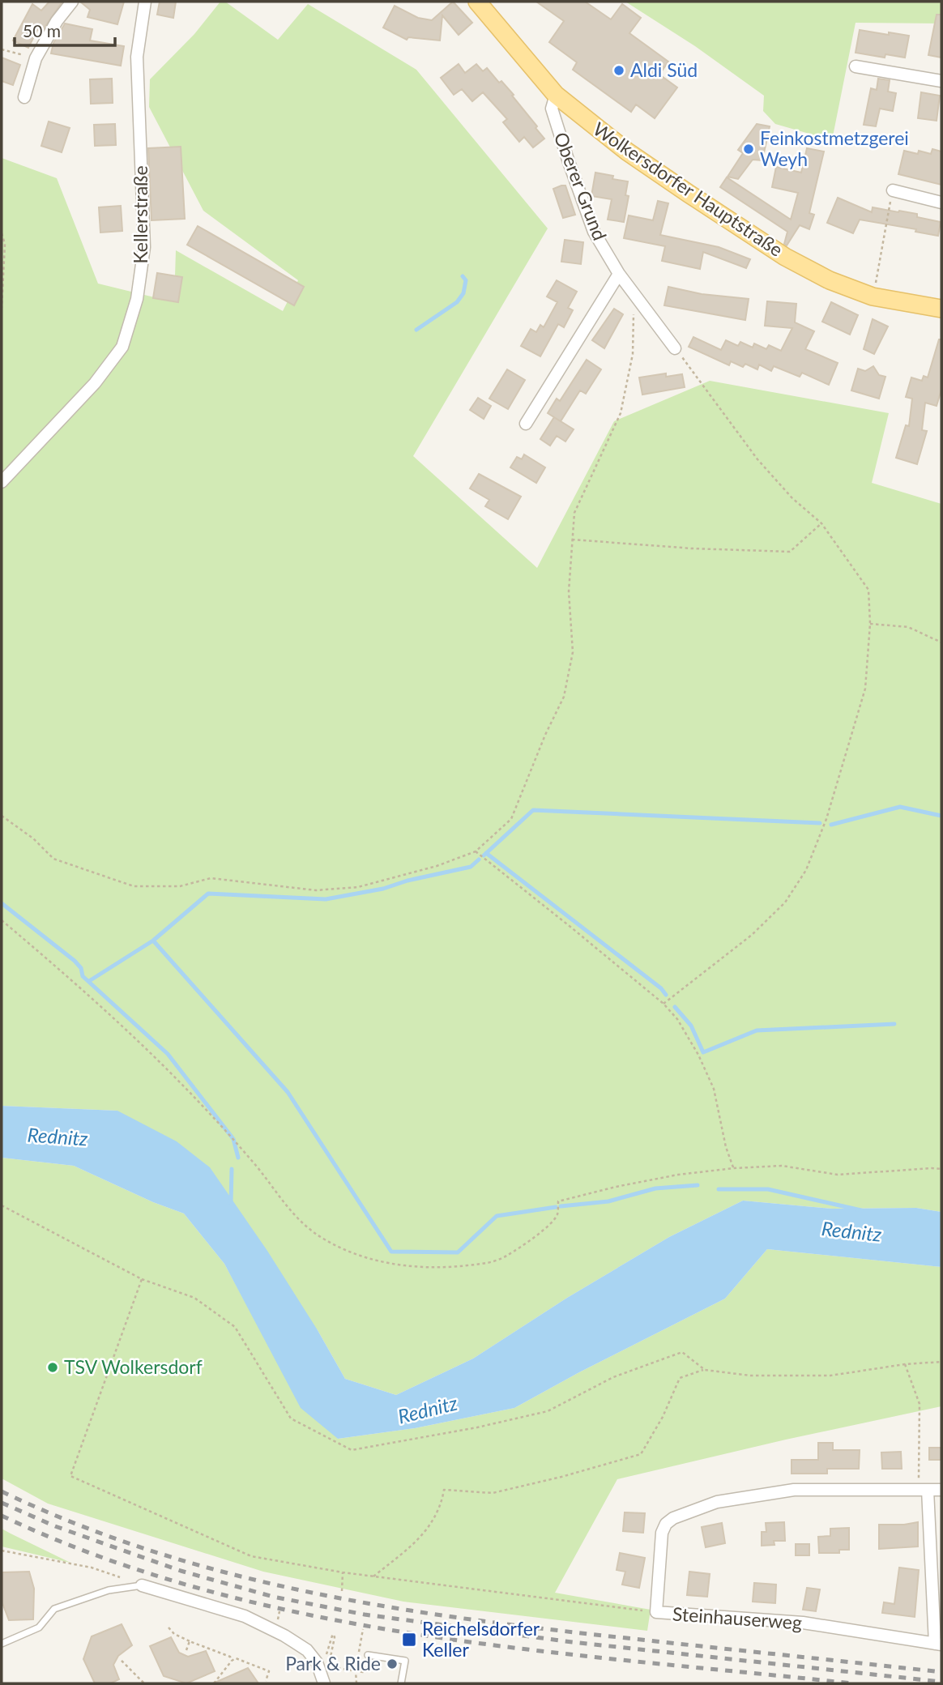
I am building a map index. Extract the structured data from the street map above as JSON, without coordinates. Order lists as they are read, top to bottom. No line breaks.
{"streets":{"main road":["Wolkersdorfer Hauptstraße"],"street":["Oberer Grund","Kellerstraße","Steinhauserweg"]},"crossings":[["Oberer Grund","Wolkersdorfer Hauptstraße"]],"water":["Rednitz"],"places":{"other":["Aldi Süd","Feinkostmetzgerei Weyh","TSV Wolkersdorf","Park & Ride"],"transit":["Reichelsdorfer Keller"]},"scale_bar":"50 m"}
